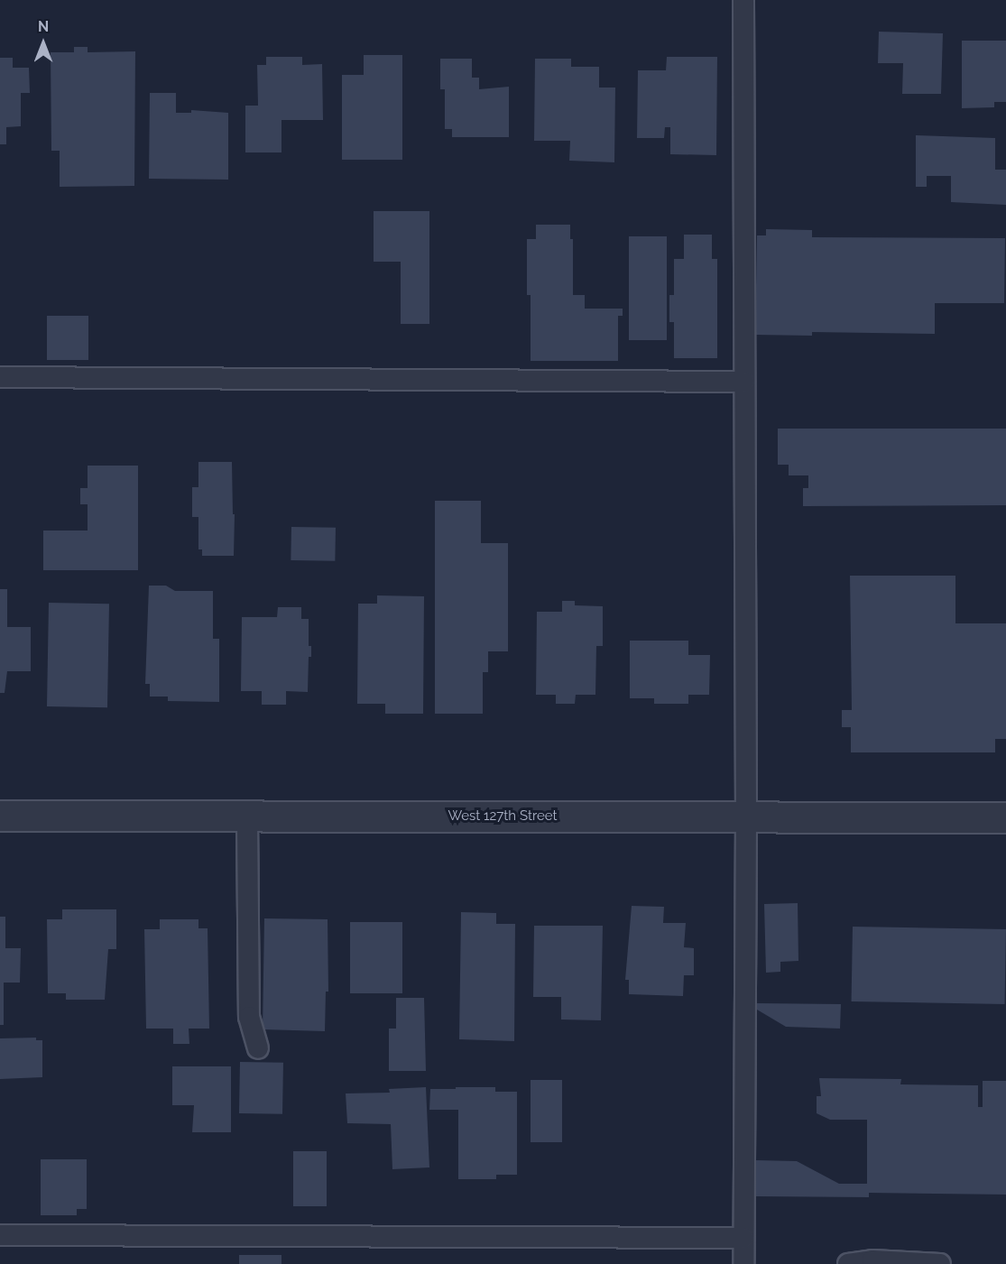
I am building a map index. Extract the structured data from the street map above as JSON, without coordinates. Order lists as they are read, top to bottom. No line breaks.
{"streets":{"street":["West 127th Street"]},"north":"top"}
